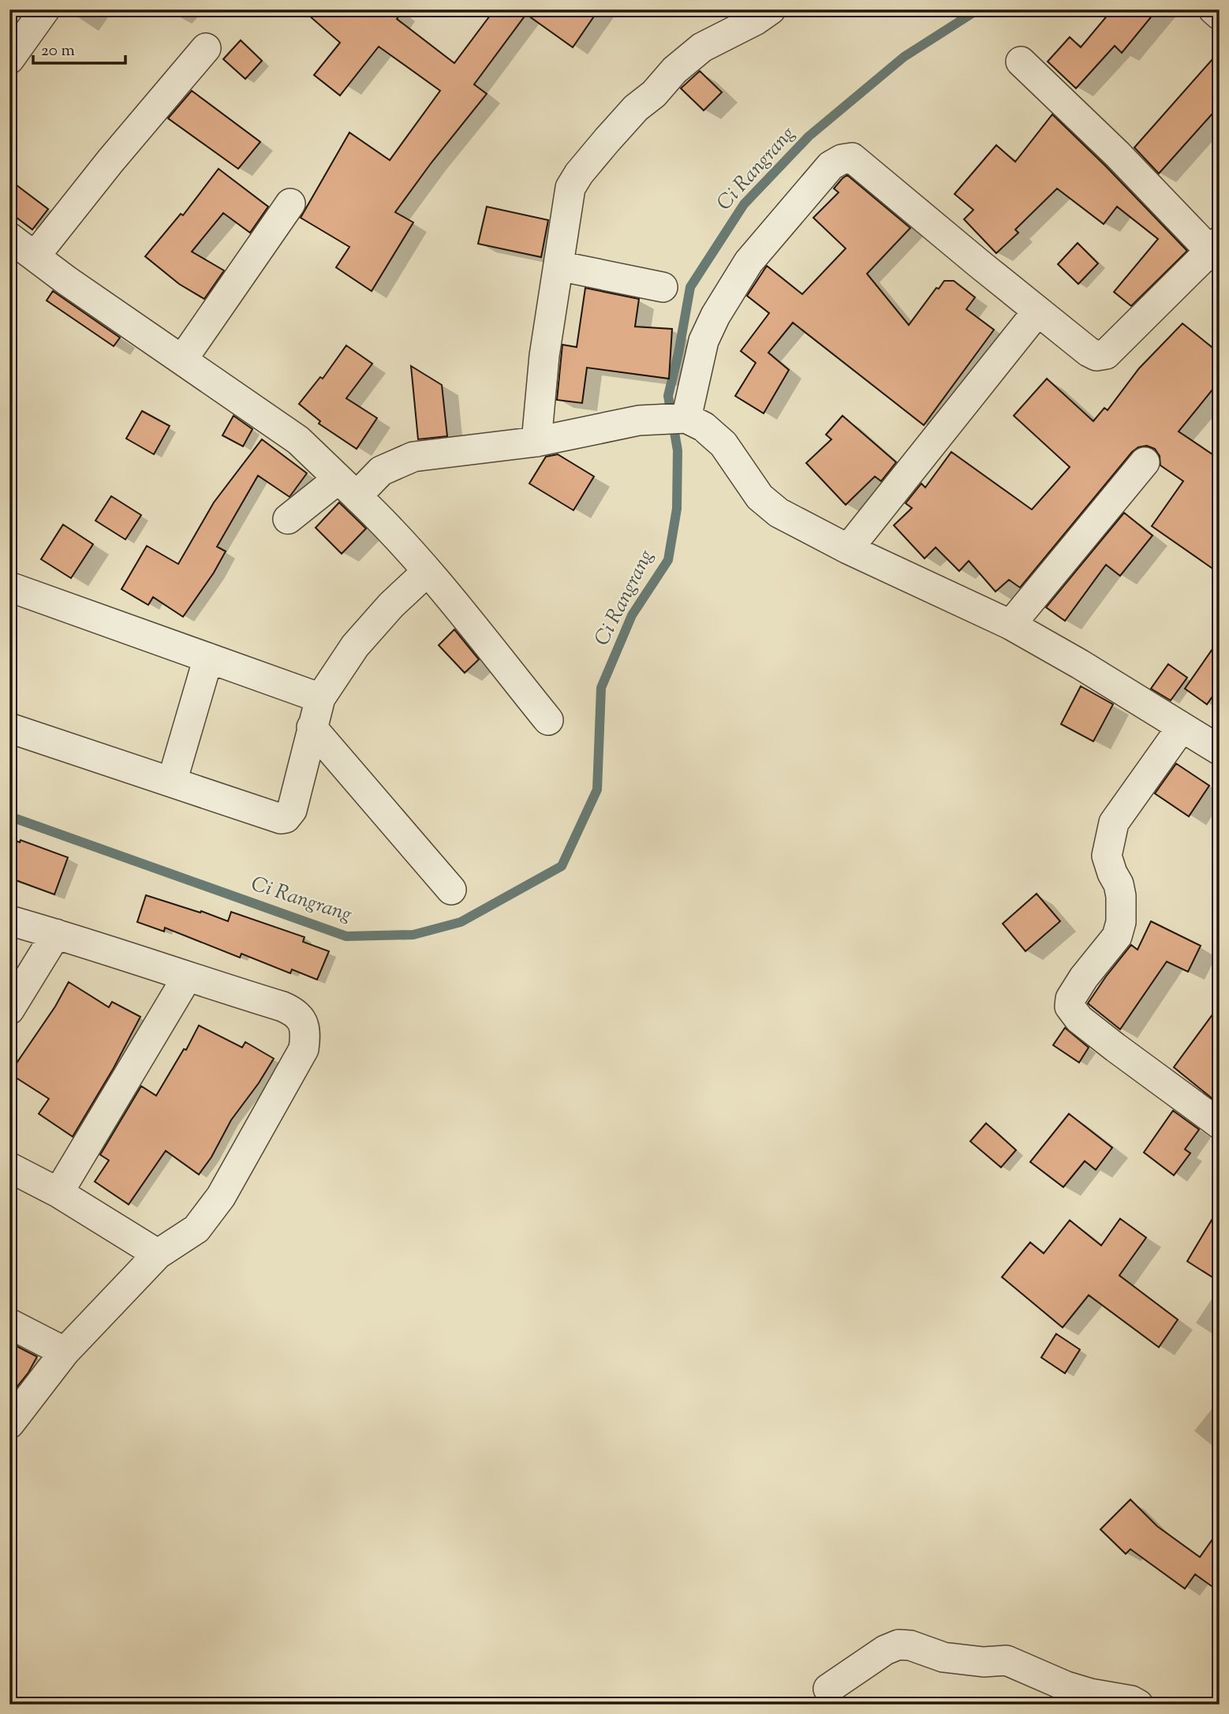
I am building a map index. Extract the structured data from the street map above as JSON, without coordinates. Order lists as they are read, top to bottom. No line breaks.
{"water":["Ci Rangrang"],"scale_bar":"20 m"}
